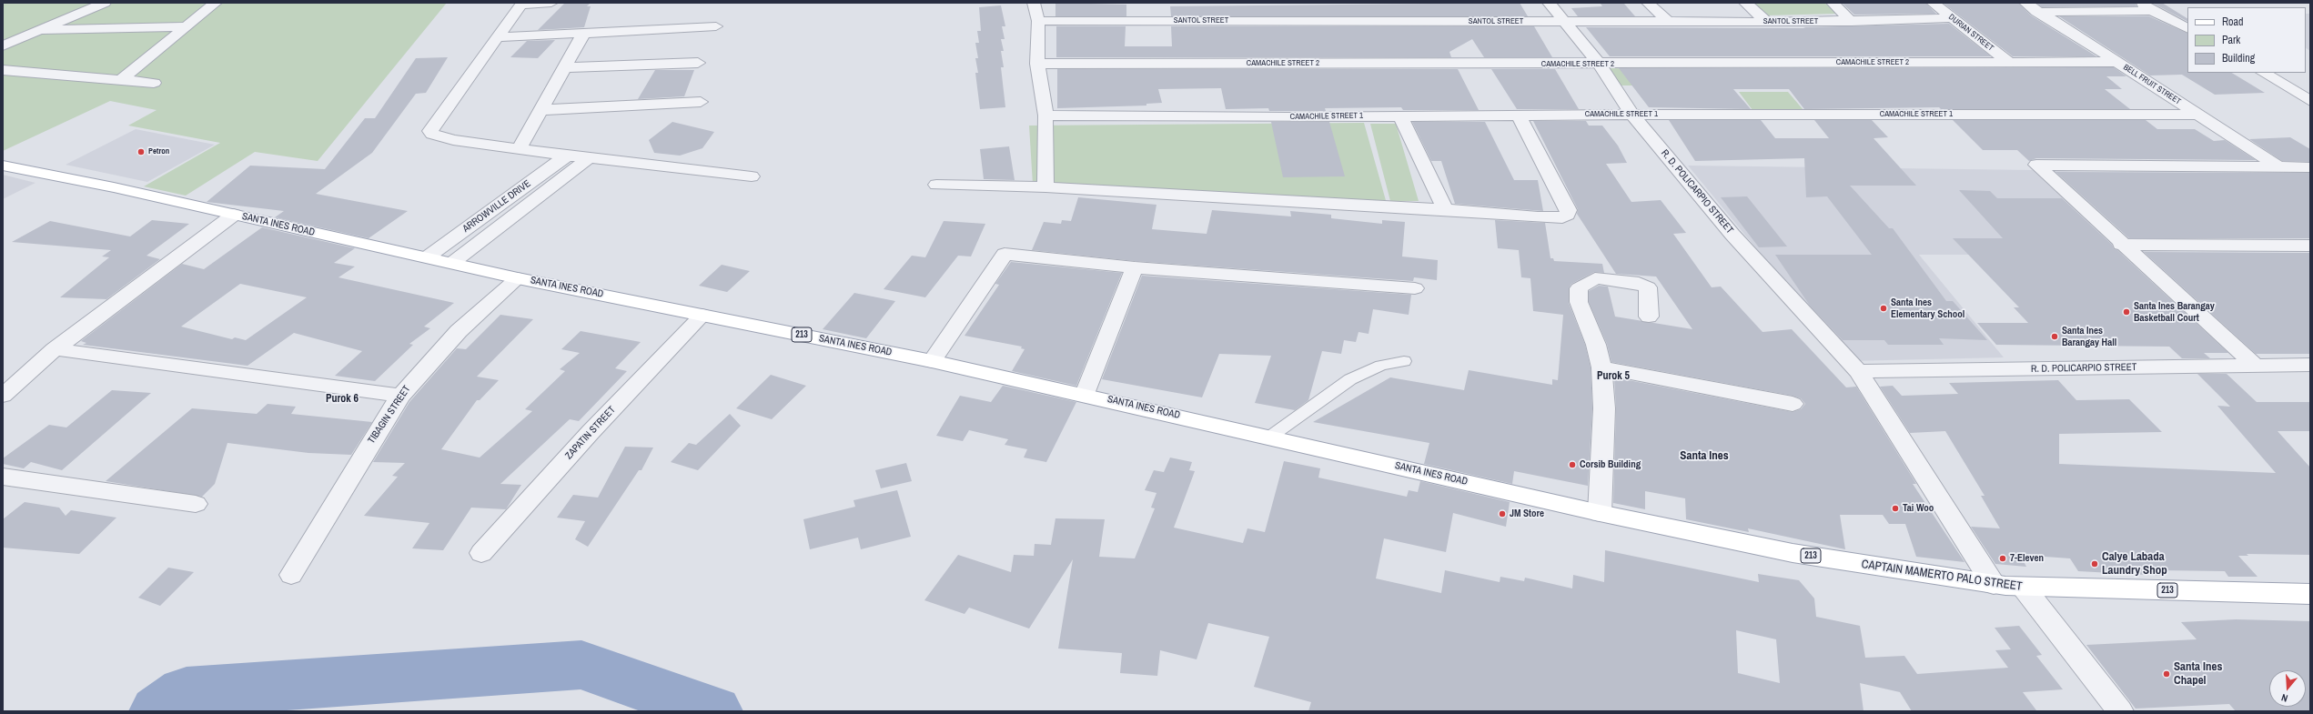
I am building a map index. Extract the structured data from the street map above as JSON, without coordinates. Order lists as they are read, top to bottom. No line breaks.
{"streets":{"main road":["SANTA INES ROAD","213","CAPTAIN MAMERTO PALO STREET"],"street":["SANTOL STREET","DURIAN STREET","CAMACHILE STREET 2","BELL FRUIT STREET","CAMACHILE STREET 1","R. D. POLICARPIO STREET","ARROWVILLE DRIVE","TIBAGIN STREET","ZAPATIN STREET"]},"crossings":[["SANTOL STREET","DURIAN STREET"],["SANTOL STREET","R. D. POLICARPIO STREET"],["DURIAN STREET","CAMACHILE STREET 2"],["CAMACHILE STREET 2","BELL FRUIT STREET"],["CAMACHILE STREET 2","R. D. POLICARPIO STREET"],["BELL FRUIT STREET","CAMACHILE STREET 1"],["CAMACHILE STREET 1","R. D. POLICARPIO STREET"],["R. D. POLICARPIO STREET","CAPTAIN MAMERTO PALO STREET"],["ARROWVILLE DRIVE","SANTA INES ROAD"],["SANTA INES ROAD","TIBAGIN STREET"],["SANTA INES ROAD","ZAPATIN STREET"],["SANTA INES ROAD","CAPTAIN MAMERTO PALO STREET"]],"districts":["Purok 5","Purok 6","Santa Ines"],"places":["Petron","Santa Ines Elementary School","Santa Ines Barangay Basketball Court","Santa Ines Barangay Hall","Corsib Building","Tai Woo","JM Store","7-Eleven","Calye Labada Laundry Shop","Santa Ines Chapel"],"legend":["Road","Park","Building"],"north":"bottom"}
